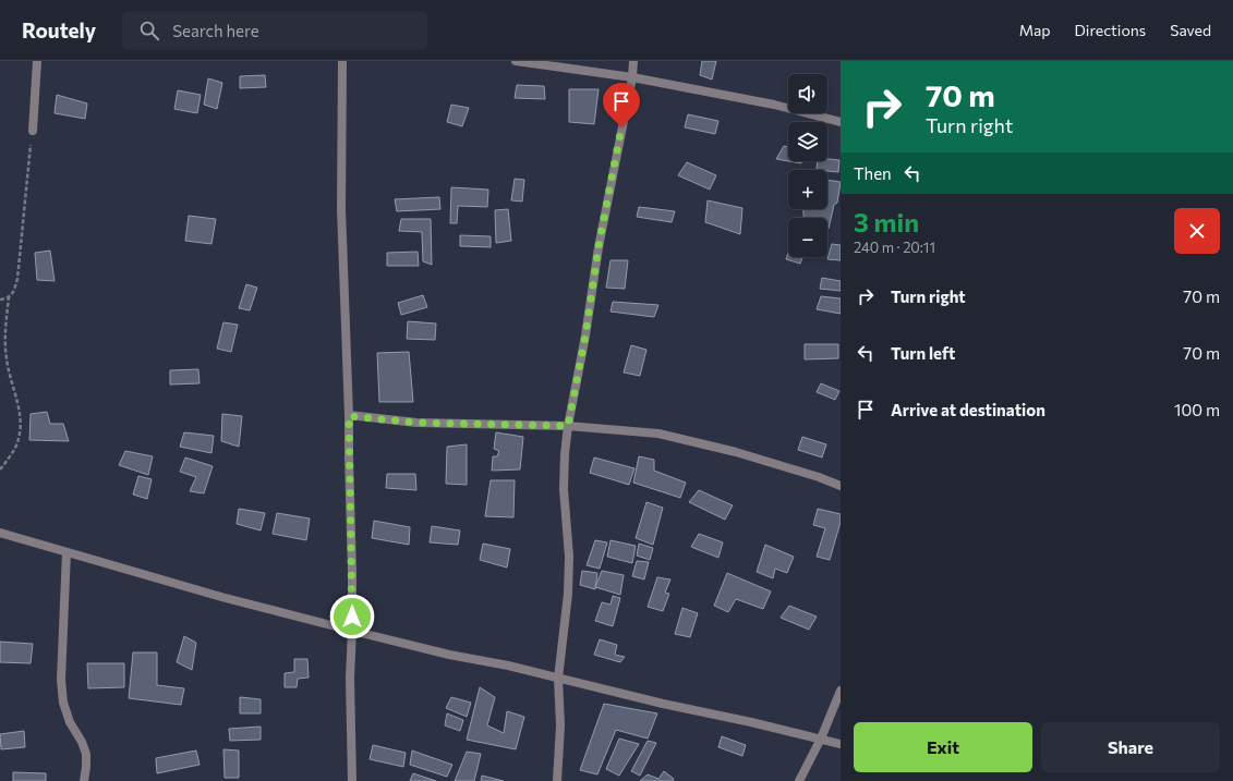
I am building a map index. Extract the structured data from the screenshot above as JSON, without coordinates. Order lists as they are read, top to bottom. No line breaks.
{"page":{"header":"Routely","search":"Search here","nav":["Map","Directions","Saved"],"turn":["70 m","Turn right"],"map_buttons":["+","−"],"then":"Then","heading":["3 min","240 m · 20:11"],"list":[{"name":"Turn right","value":"70 m"},{"name":"Turn left","value":"70 m"},{"name":"Arrive at destination","value":"100 m"}],"buttons":["Exit","Share"]}}
